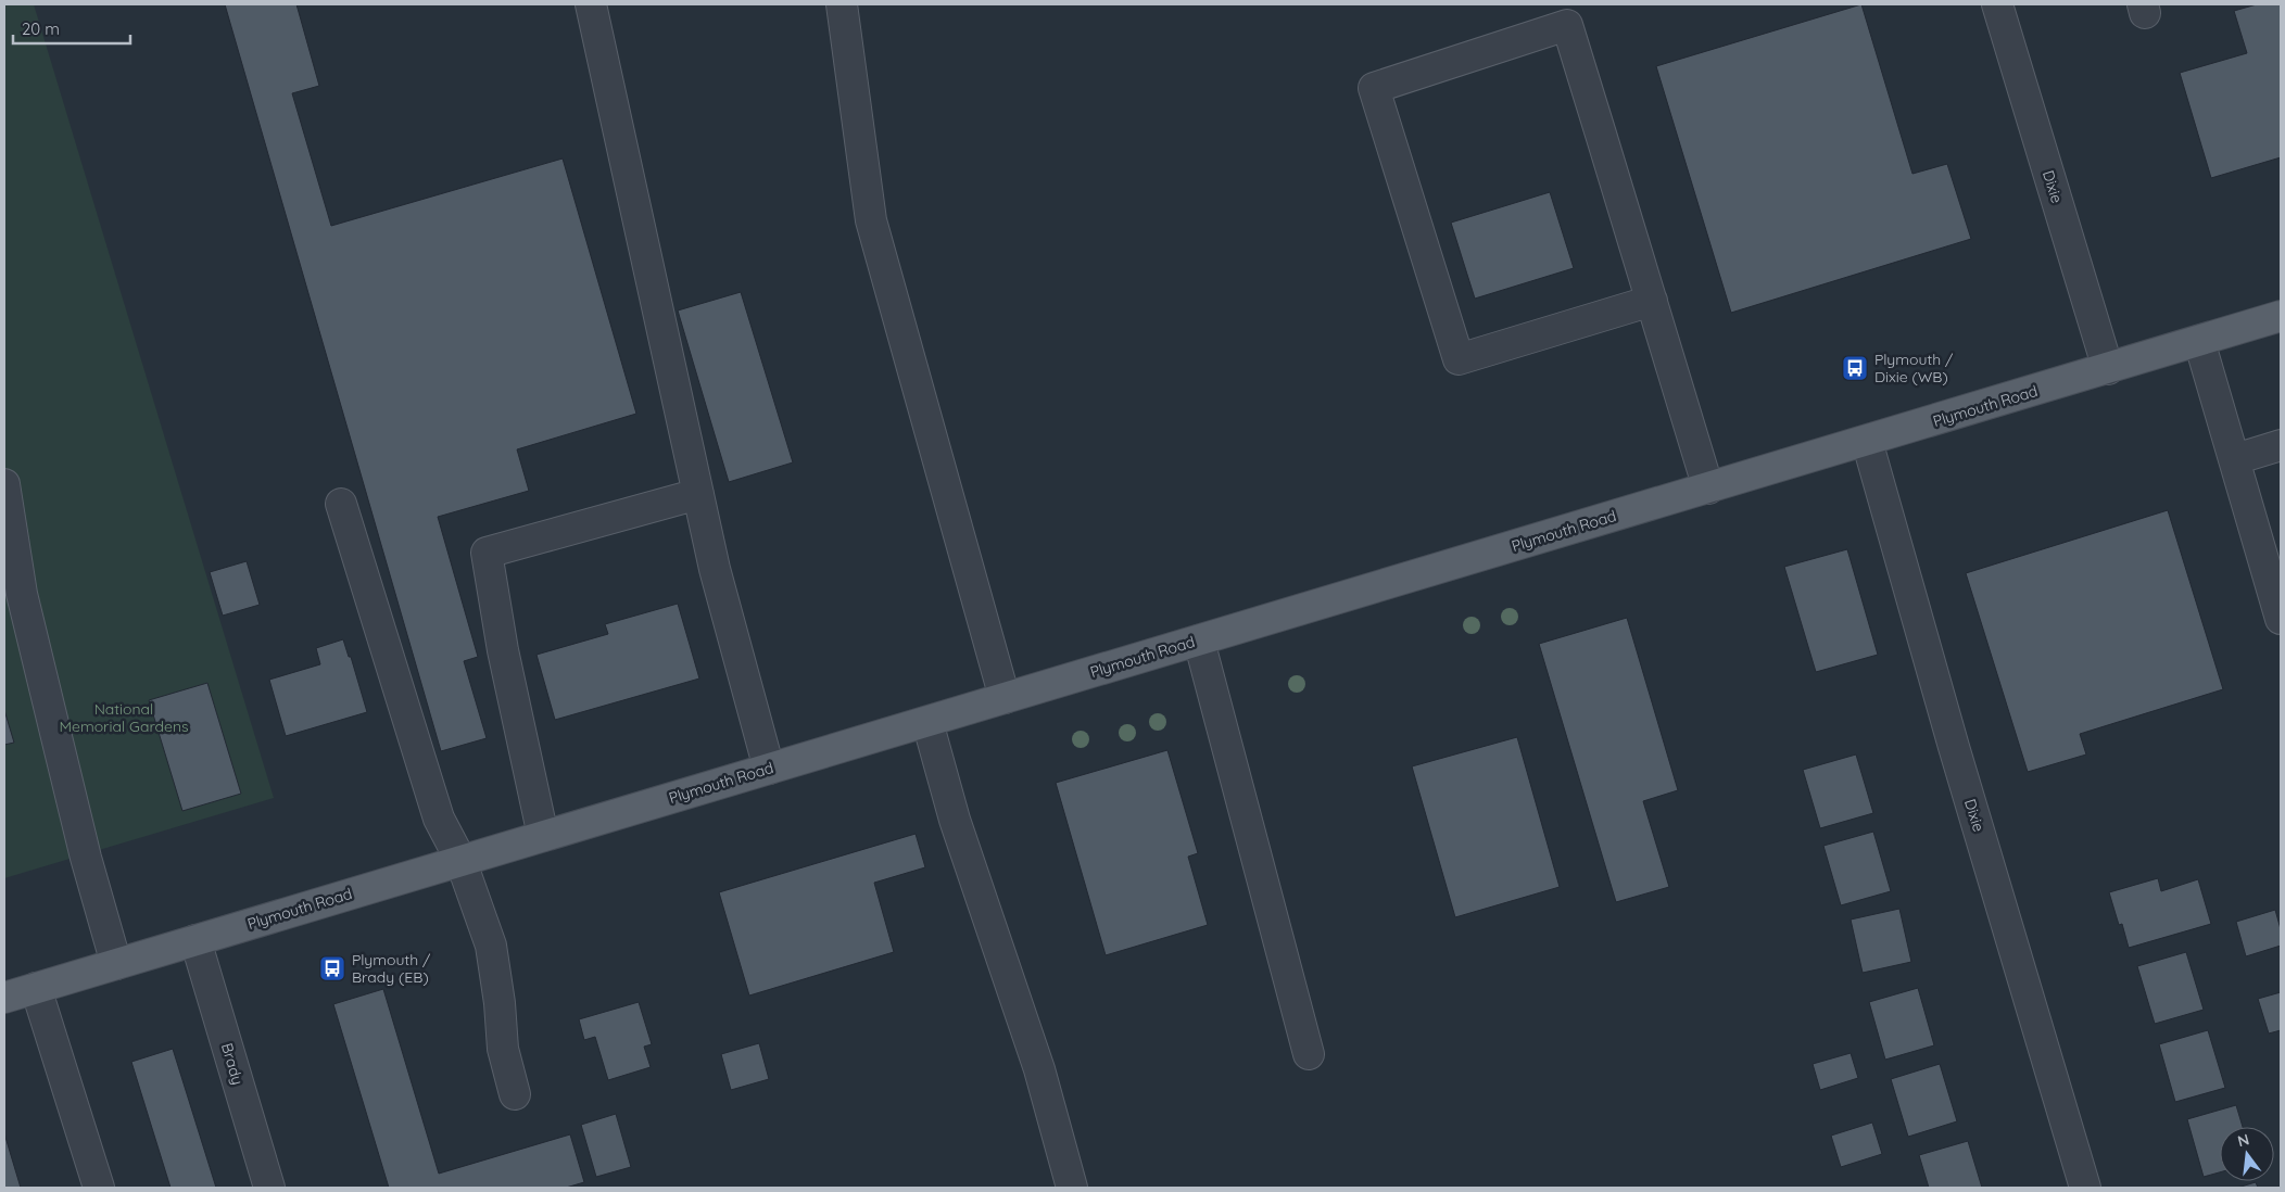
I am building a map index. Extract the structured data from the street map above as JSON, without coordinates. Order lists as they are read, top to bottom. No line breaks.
{"streets":{"main road":["Plymouth Road"],"street":["Dixie","Brady"]},"crossings":[["Dixie","Plymouth Road"],["Plymouth Road","Brady"]],"parks":["National Memorial Gardens"],"places":{"bus stop":["Plymouth / Dixie (WB)","Plymouth / Brady (EB)"]},"scale_bar":"20 m","north":"top"}
